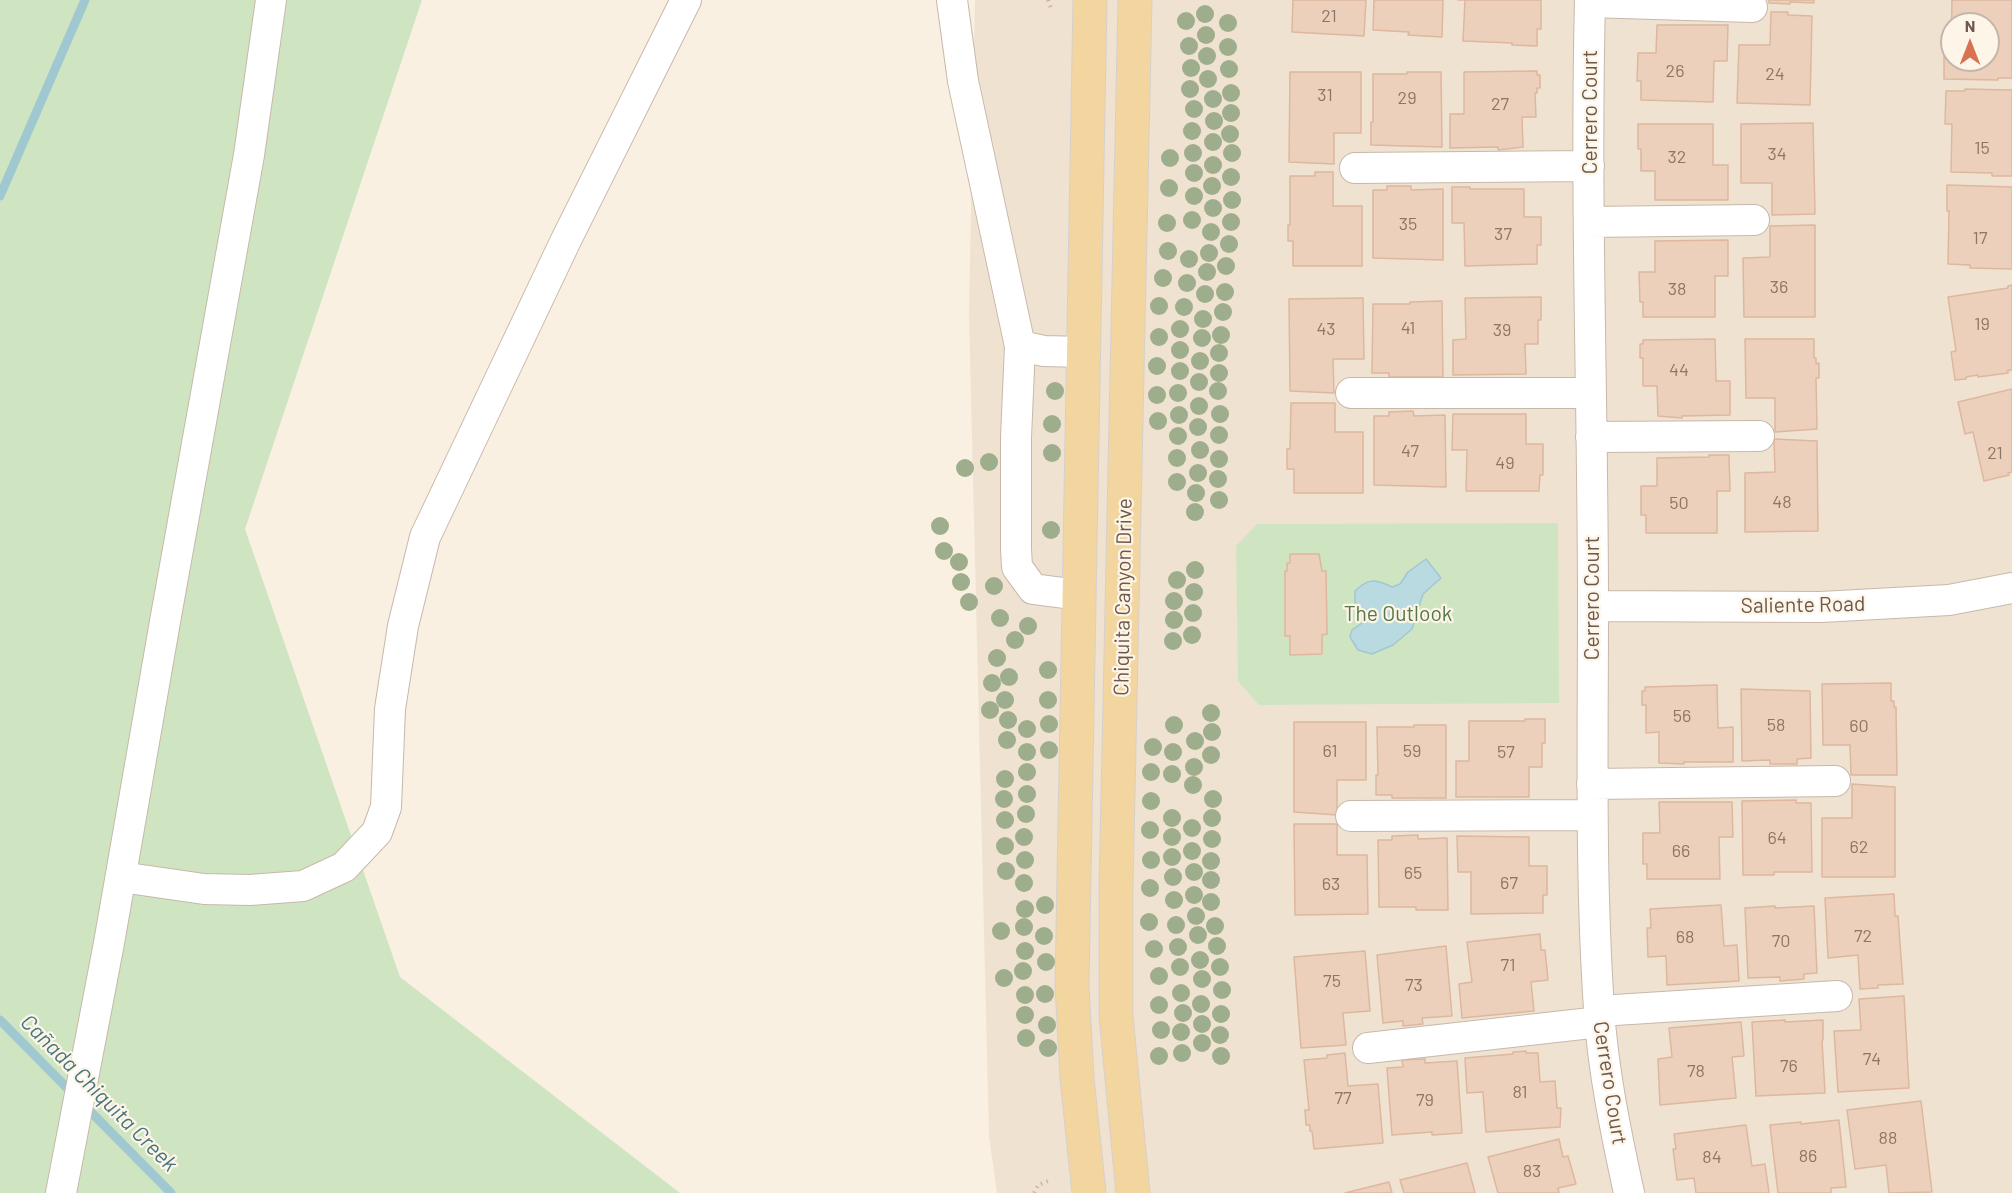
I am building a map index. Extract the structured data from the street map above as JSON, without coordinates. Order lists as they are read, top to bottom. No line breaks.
{"streets":{"main road":["Chiquita Canyon Drive"],"street":["Cerrero Court","Saliente Road"]},"crossings":[["Cerrero Court","Saliente Road"]],"water":["Cañada Chiquita Creek"],"parks":["The Outlook"],"house_numbers":["21","26","24","31","29","27","15","34","32","35","37","17","36","38","19","41","43","39","44","47","21","49","48","50","56","58","60","61","59","57","64","62","66","65","67","63","72","68","70","71","75","73","74","76","78","81","77","79","88","86","84","83"],"north":"top"}
